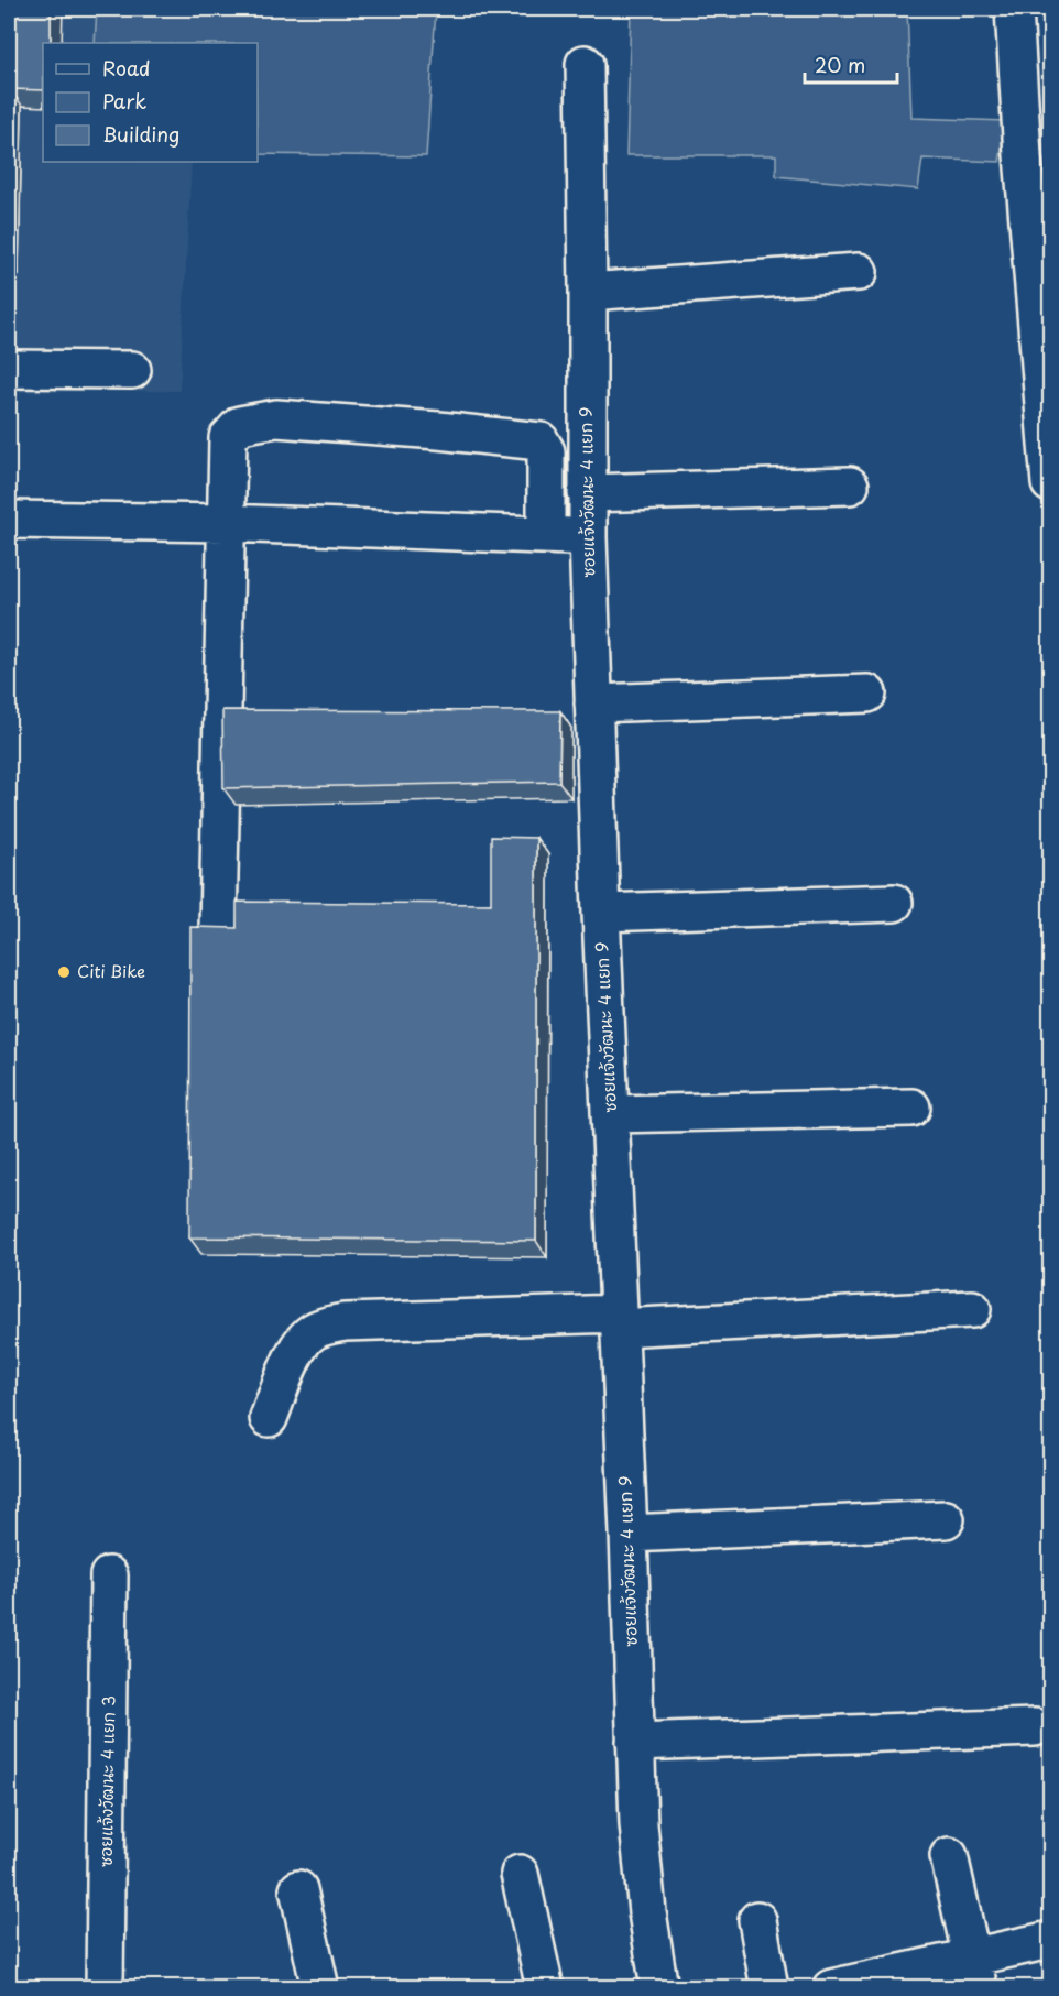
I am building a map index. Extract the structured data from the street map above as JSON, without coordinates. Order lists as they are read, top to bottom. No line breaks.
{"streets":{"street":["ซอยแจ้งวัฒนะ 4 แยก 9","ซอยแจ้งวัฒนะ 4 แยก 3"]},"places":["Citi Bike"],"legend":["Road","Park","Building"],"scale_bar":"20 m"}
